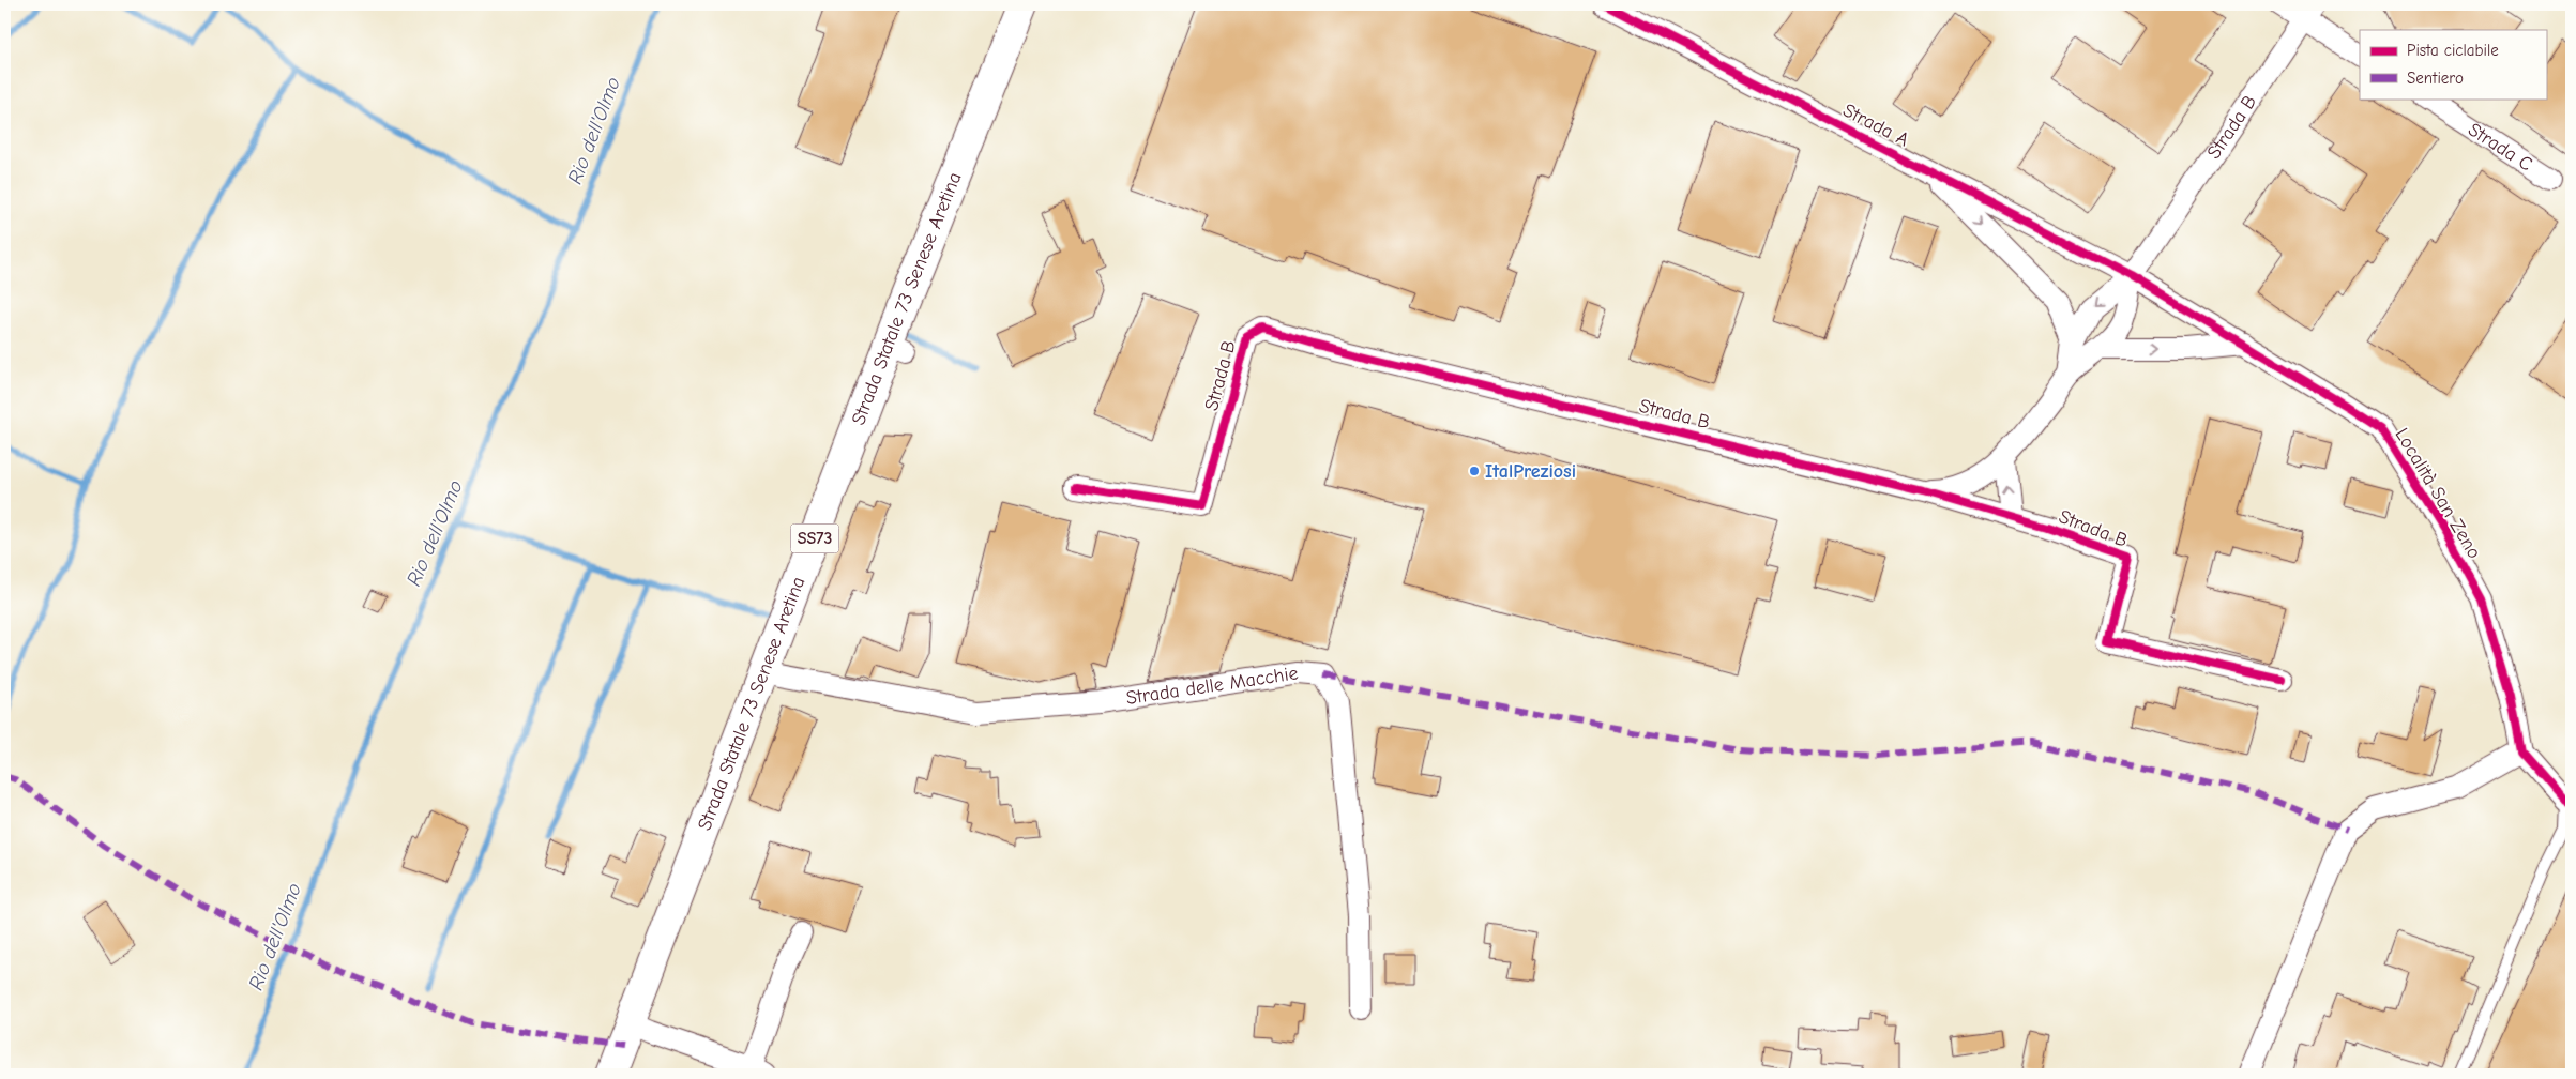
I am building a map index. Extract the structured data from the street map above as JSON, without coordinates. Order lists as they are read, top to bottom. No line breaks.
{"streets":{"main road":["Strada Statale 73 Senese Aretina","SS73"],"street":["Strada A","Strada B","Strada C","Località San Zeno","Strada delle Macchie"]},"crossings":[["Strada A","Strada B"],["Strada A","Località San Zeno"],["Strada B","Località San Zeno"],["Strada Statale 73 Senese Aretina","Strada delle Macchie"]],"water":["Rio dell'Olmo"],"places":["ItalPreziosi"],"legend":["Pista ciclabile","Sentiero"]}
